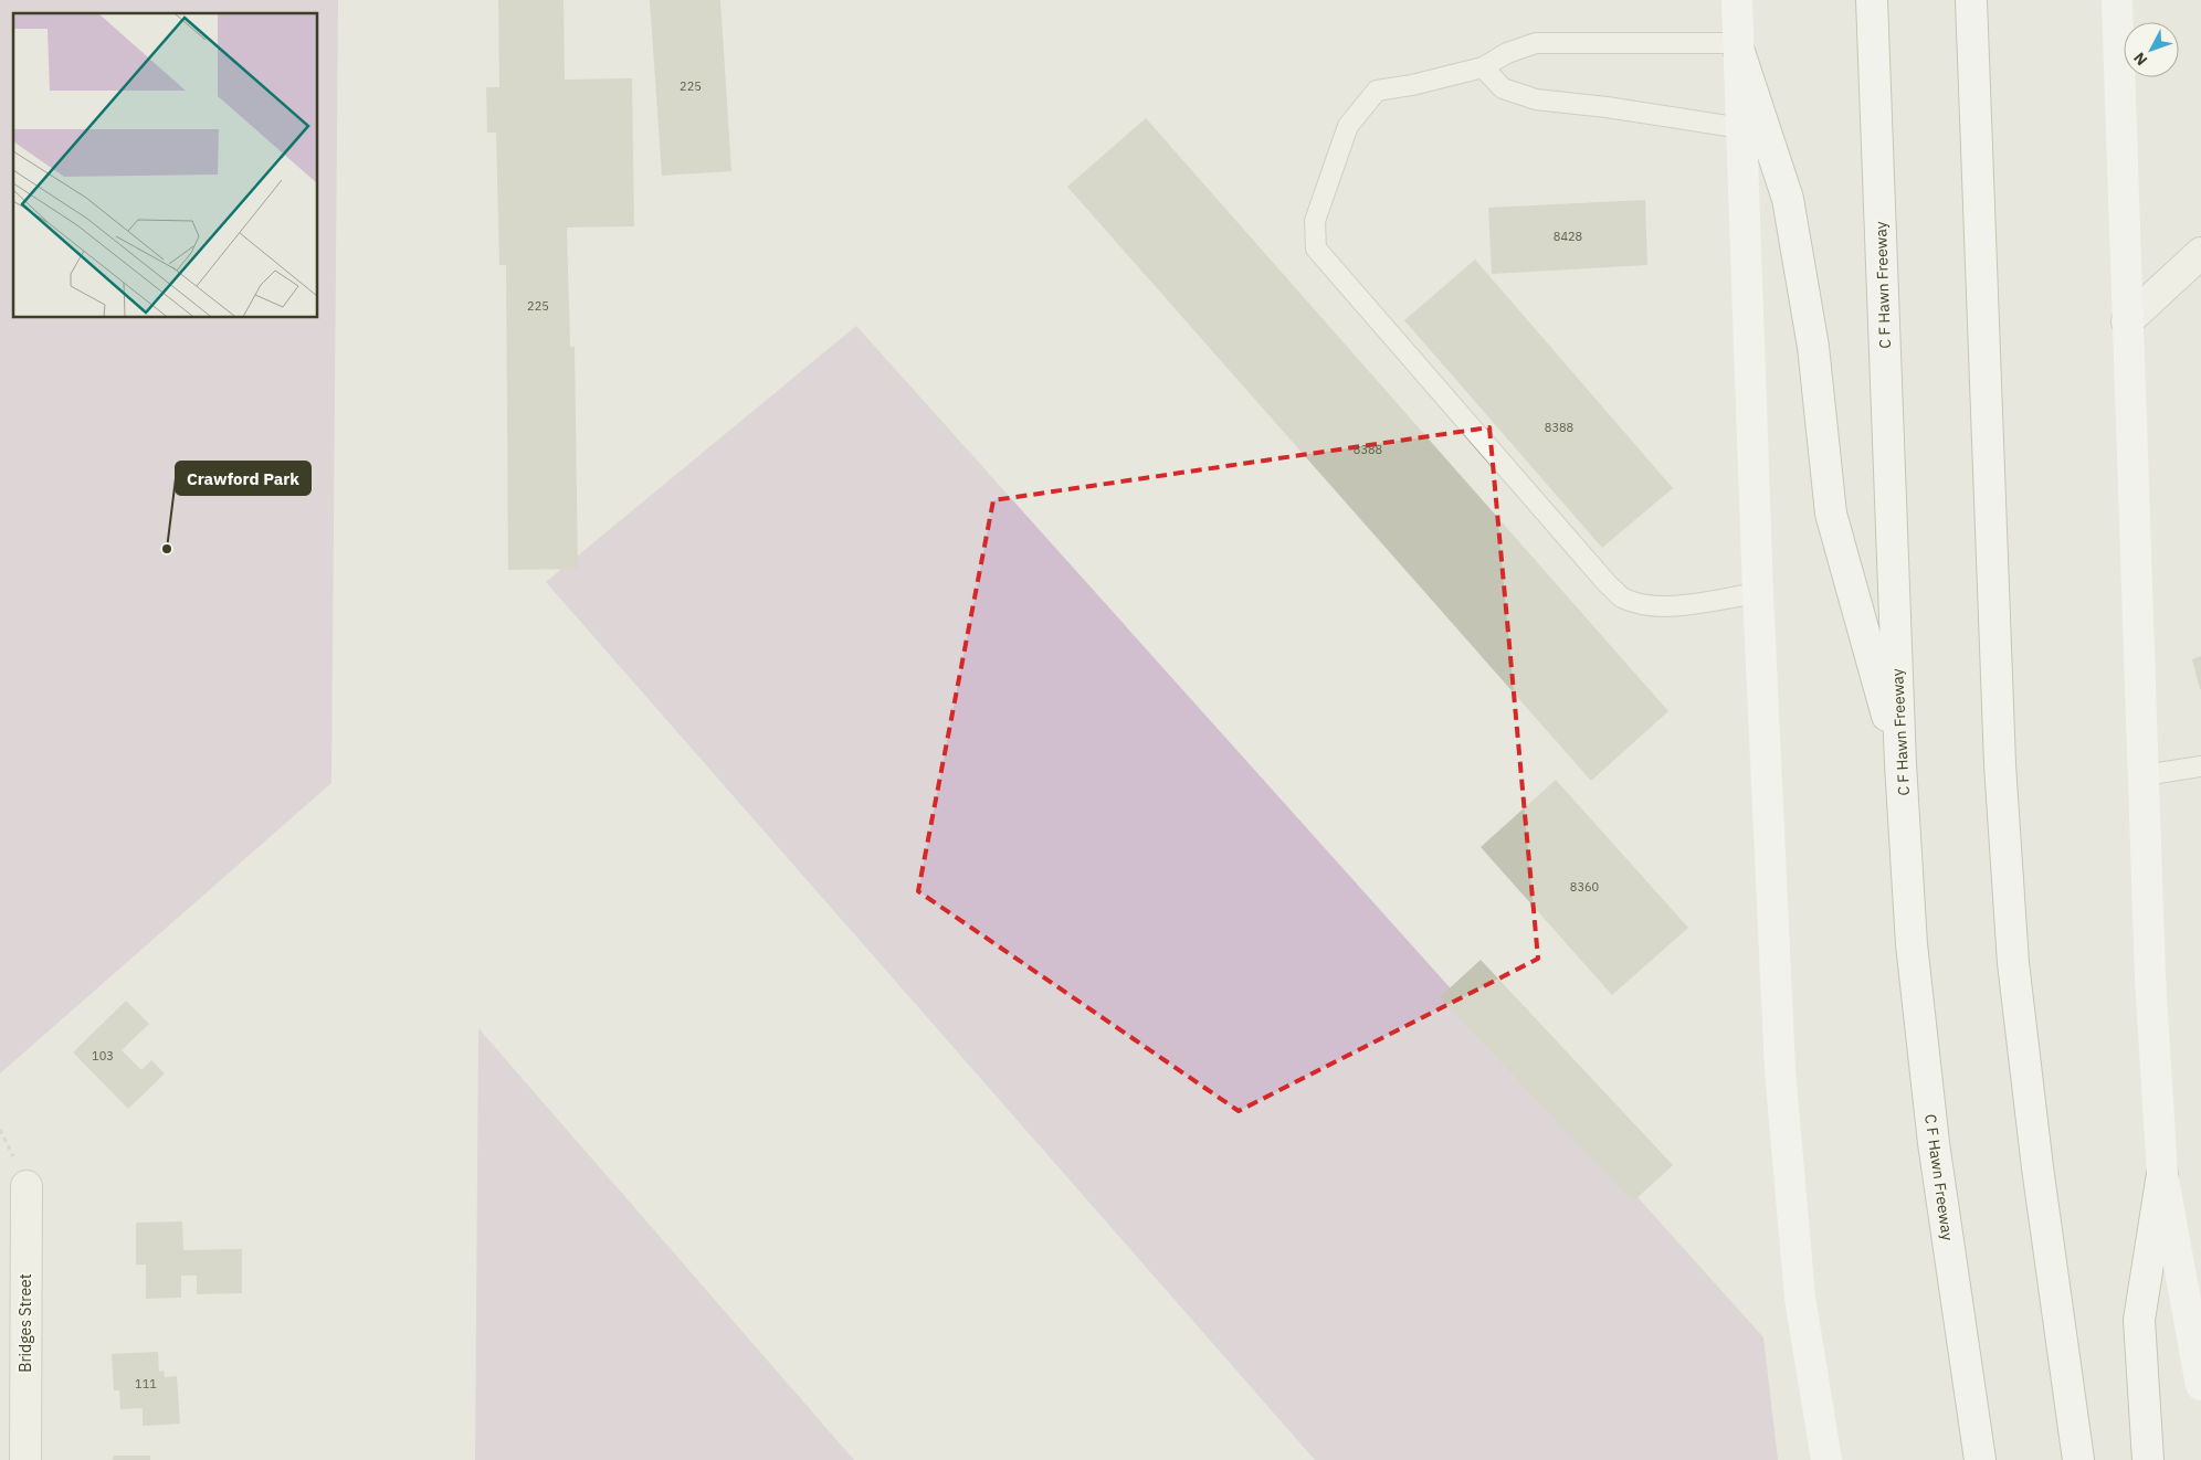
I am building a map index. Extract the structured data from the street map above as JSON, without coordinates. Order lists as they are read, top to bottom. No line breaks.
{"streets":{"main road":["C F Hawn Freeway"],"street":["Bridges Street"]},"places":["Crawford Park"],"house_numbers":["225","8428","225","8388","8388","8360","103","111"],"north":"bottom left"}
